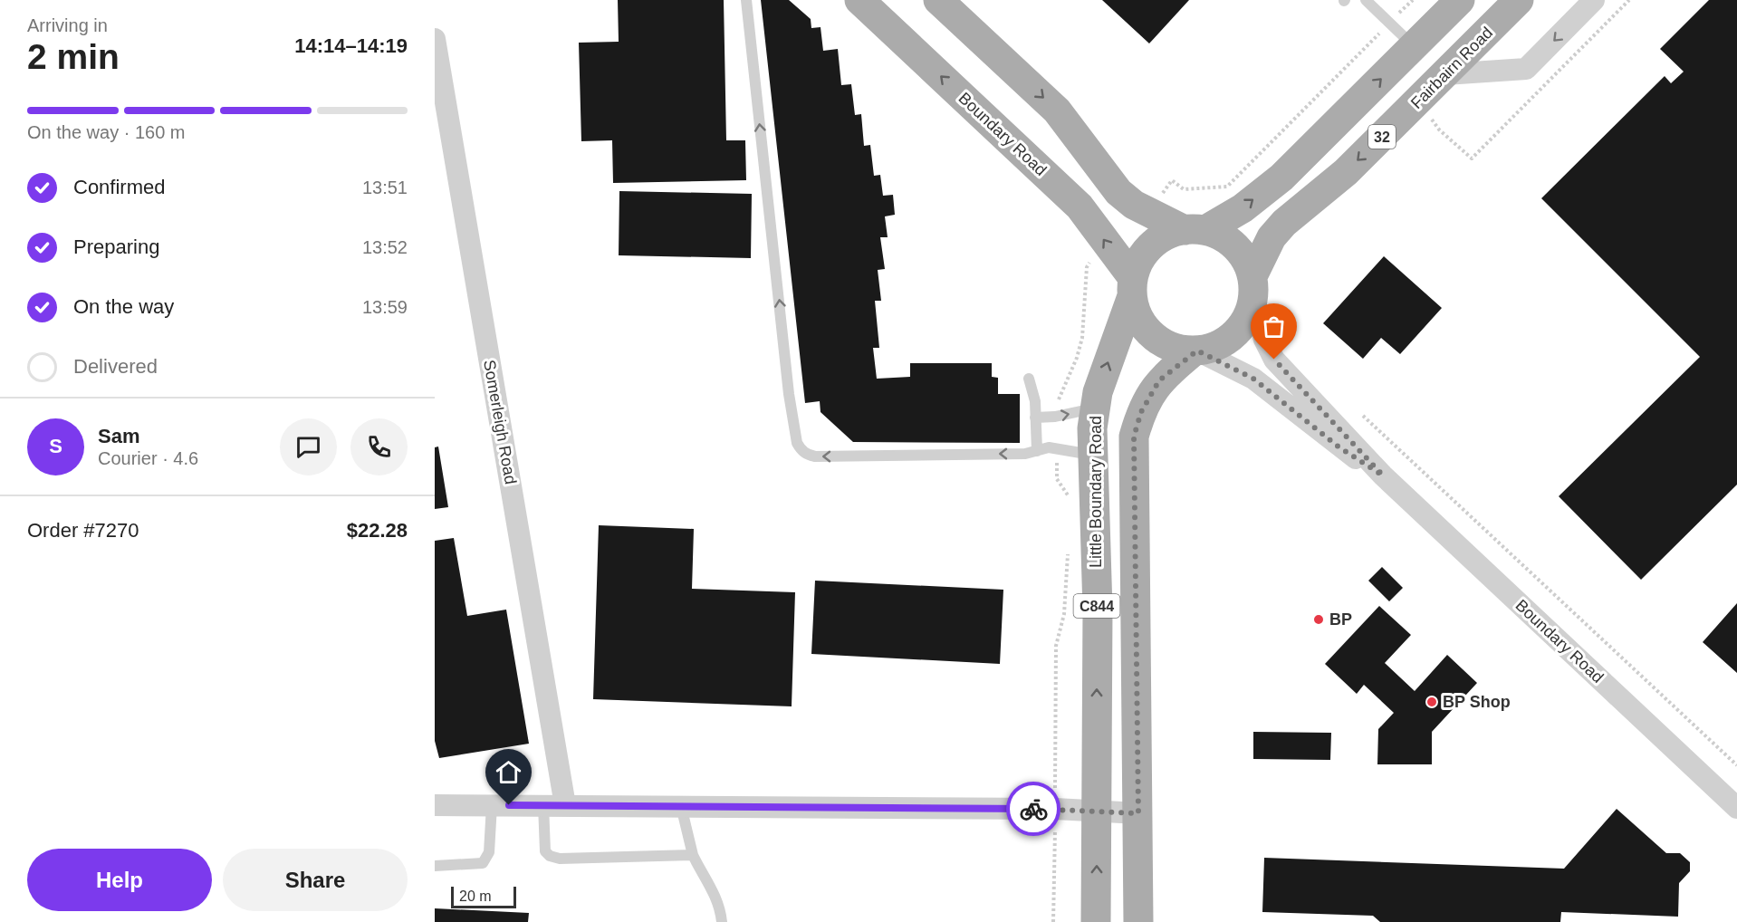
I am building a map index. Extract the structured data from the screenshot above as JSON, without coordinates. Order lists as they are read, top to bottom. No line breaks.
{"streets":{"main road":["Fairbairn Road","Boundary Road","32","Little Boundary Road","C844"],"street":["Somerleigh Road"]},"crossings":[["Fairbairn Road","Boundary Road"],["Fairbairn Road","32"],["Fairbairn Road","Little Boundary Road"],["Fairbairn Road","C844"],["Boundary Road","32"],["Boundary Road","Little Boundary Road"],["Boundary Road","C844"],["32","Little Boundary Road"],["32","C844"],["Little Boundary Road","C844"]],"places":["BP","BP Shop"],"scale_bar":"20 m","page":{"heading":["2 min","Arriving in","14:14–14:19"],"panel":["Sam","Courier · 4.6","Order #7270","$22.28"],"bar":"On the way · 160 m","list":[["Confirmed","13:51"],["Preparing","13:52"],["On the way","13:59"],"Delivered"],"round":"S","buttons":["Help","Share"],"scale":"20 m"}}
